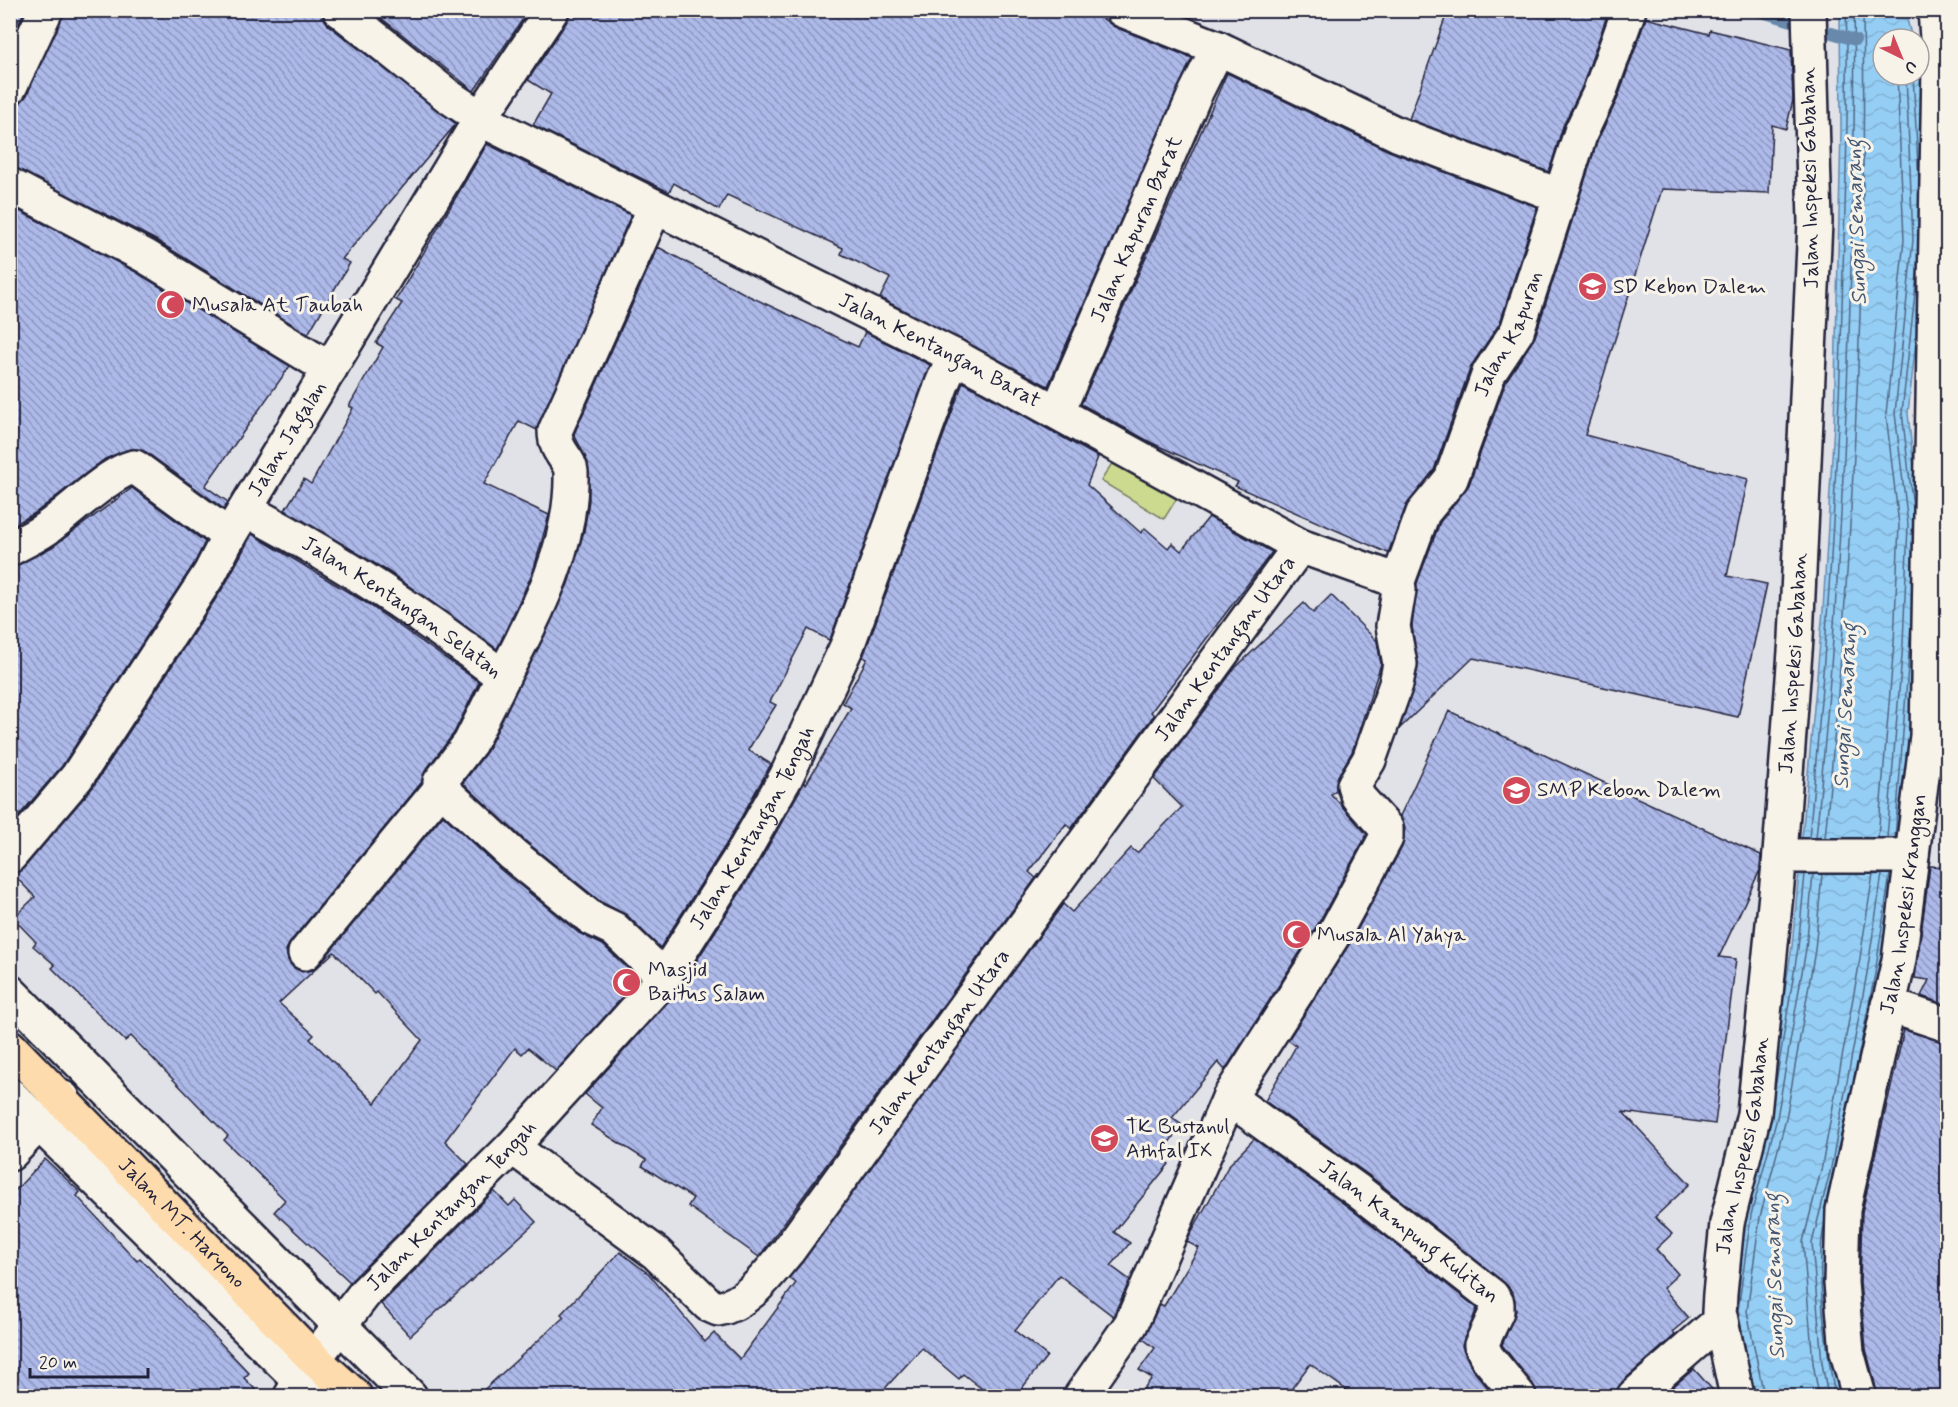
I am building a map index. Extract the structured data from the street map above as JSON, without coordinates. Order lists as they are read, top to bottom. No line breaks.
{"streets":{"main road":["Jalan MT. Haryono"],"street":["Jalan Inspeksi Gabahan","Jalan Kapuran Barat","Jalan Kapuran","Jalan Kentangan Barat","Jalan Jagalan","Jalan Kentangan Selatan","Jalan Kentangan Utara","Jalan Kentangan Tengah","Jalan Inspeksi Kranggan","Jalan Kampung Kulitan"]},"crossings":[["Jalan Kapuran Barat","Jalan Kentangan Barat"],["Jalan Kapuran","Jalan Kentangan Barat"],["Jalan Kapuran","Jalan Kampung Kulitan"],["Jalan Kentangan Barat","Jalan Jagalan"],["Jalan Kentangan Barat","Jalan Kentangan Utara"],["Jalan Kentangan Barat","Jalan Kentangan Tengah"],["Jalan Jagalan","Jalan Kentangan Selatan"],["Jalan Kentangan Utara","Jalan Kentangan Tengah"],["Jalan Kentangan Tengah","Jalan MT. Haryono"]],"water":["Sungai Semarang"],"places":{"school or university":["SD Kebon Dalem","SMP Kebon Dalem","TK Bustanul Athfal IX"],"mosque":["Musala At Taubah","Musala Al Yahya","Masjid Baitus Salam"]},"scale_bar":"20 m","north":"bottom right"}
